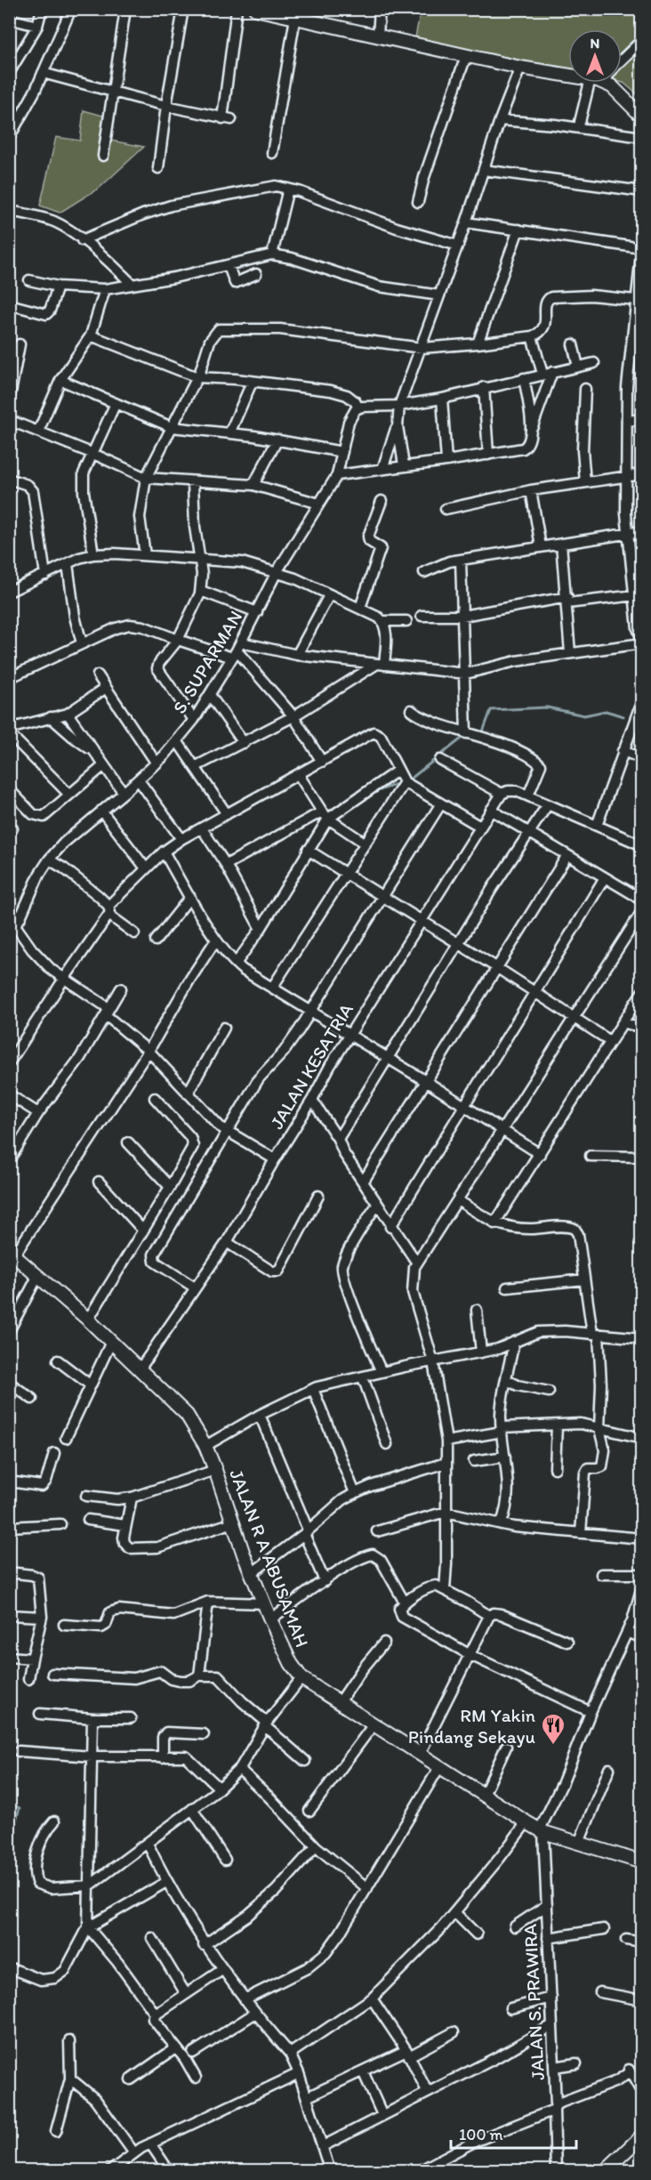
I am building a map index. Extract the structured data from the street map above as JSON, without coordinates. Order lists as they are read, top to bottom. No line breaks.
{"streets":{"street":["S. SUPARMAN","JALAN KESATRIA","JALAN R A ABUSAMAH","JALAN S. PRAWIRA"]},"crossings":[["JALAN KESATRIA","JALAN R A ABUSAMAH"],["JALAN R A ABUSAMAH","JALAN S. PRAWIRA"]],"places":{"restaurant":["RM Yakin Pindang Sekayu"]},"scale_bar":"100 m","north":"top"}
